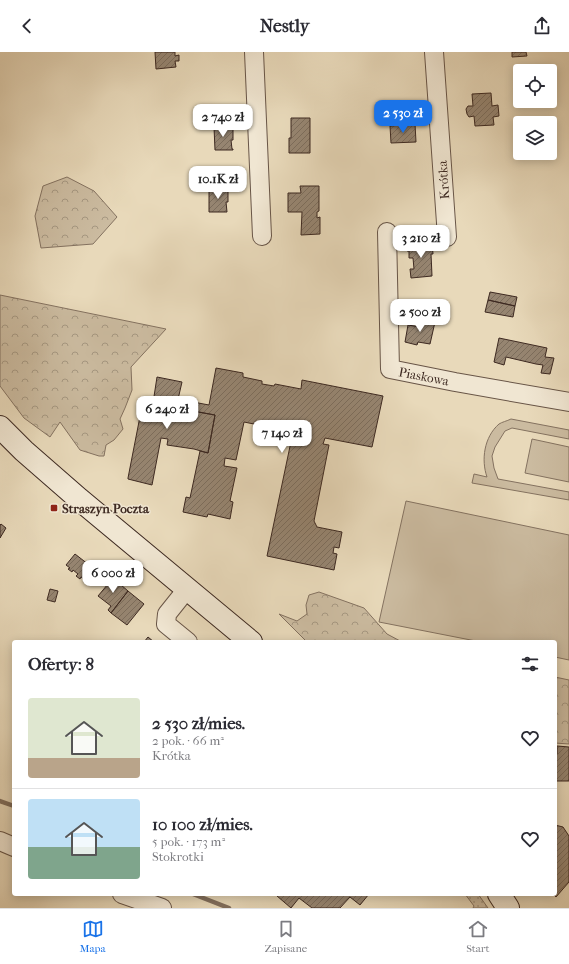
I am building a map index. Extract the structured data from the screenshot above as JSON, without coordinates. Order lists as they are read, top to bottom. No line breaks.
{"streets":{"street":["Krótka","Piaskowa"]},"places":{"transit":["Straszyn Poczta"]},"page":{"header":"Nestly","price":["2 530 zł","2 740 zł","10.1K zł","3 210 zł","2 500 zł","6 240 zł","7 140 zł","6 000 zł"],"heading":"Oferty: 8","list":[{"name":"2 530 zł/mies.","note":"2 pok. · 66 m² · Krótka"},{"name":"10 100 zł/mies.","note":"5 pok. · 173 m² · Stokrotki"}],"tabs":["Mapa","Zapisane","Start"]}}
